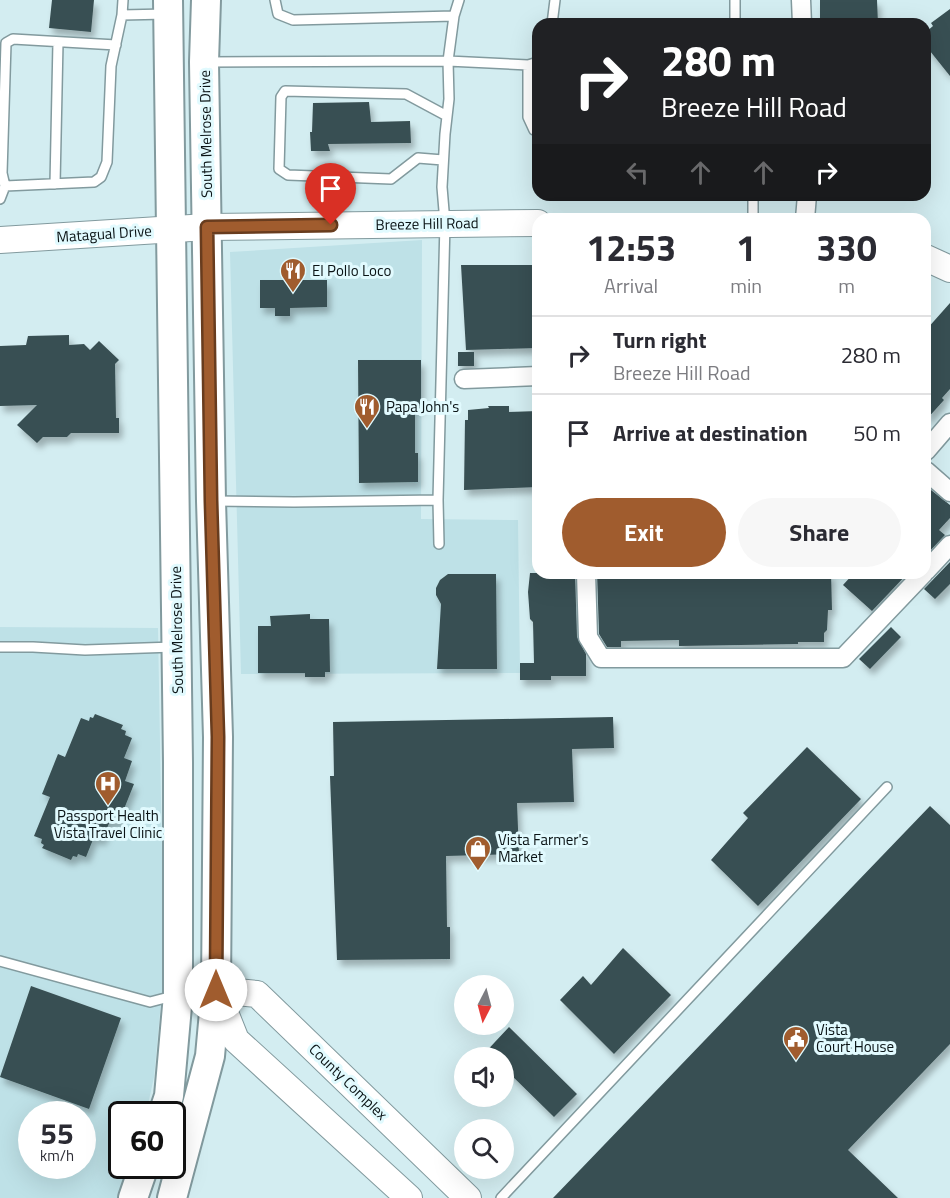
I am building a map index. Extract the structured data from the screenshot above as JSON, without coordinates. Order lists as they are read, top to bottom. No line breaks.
{"streets":{"main road":["South Melrose Drive"],"street":["Breeze Hill Road","Matagual Drive","County Complex"]},"crossings":[["South Melrose Drive","Breeze Hill Road"],["South Melrose Drive","Matagual Drive"],["South Melrose Drive","County Complex"],["Breeze Hill Road","Matagual Drive"]],"places":{"restaurant":["El Pollo Loco","Papa John's"],"hospital":["Passport Health Vista Travel Clinic"],"shop":["Vista Farmer's Market"],"public building":["Vista Court House"]},"north":"bottom","page":{"turn":["280 m","Breeze Hill Road"],"eta":["12:53","Arrival","1","min","330","m"],"list":[{"name":"Turn right","note":"Breeze Hill Road","value":"280 m"},{"name":"Arrive at destination","value":"50 m"}],"buttons":["Exit","Share"],"speed":"55 km/h","limit":"60"}}
